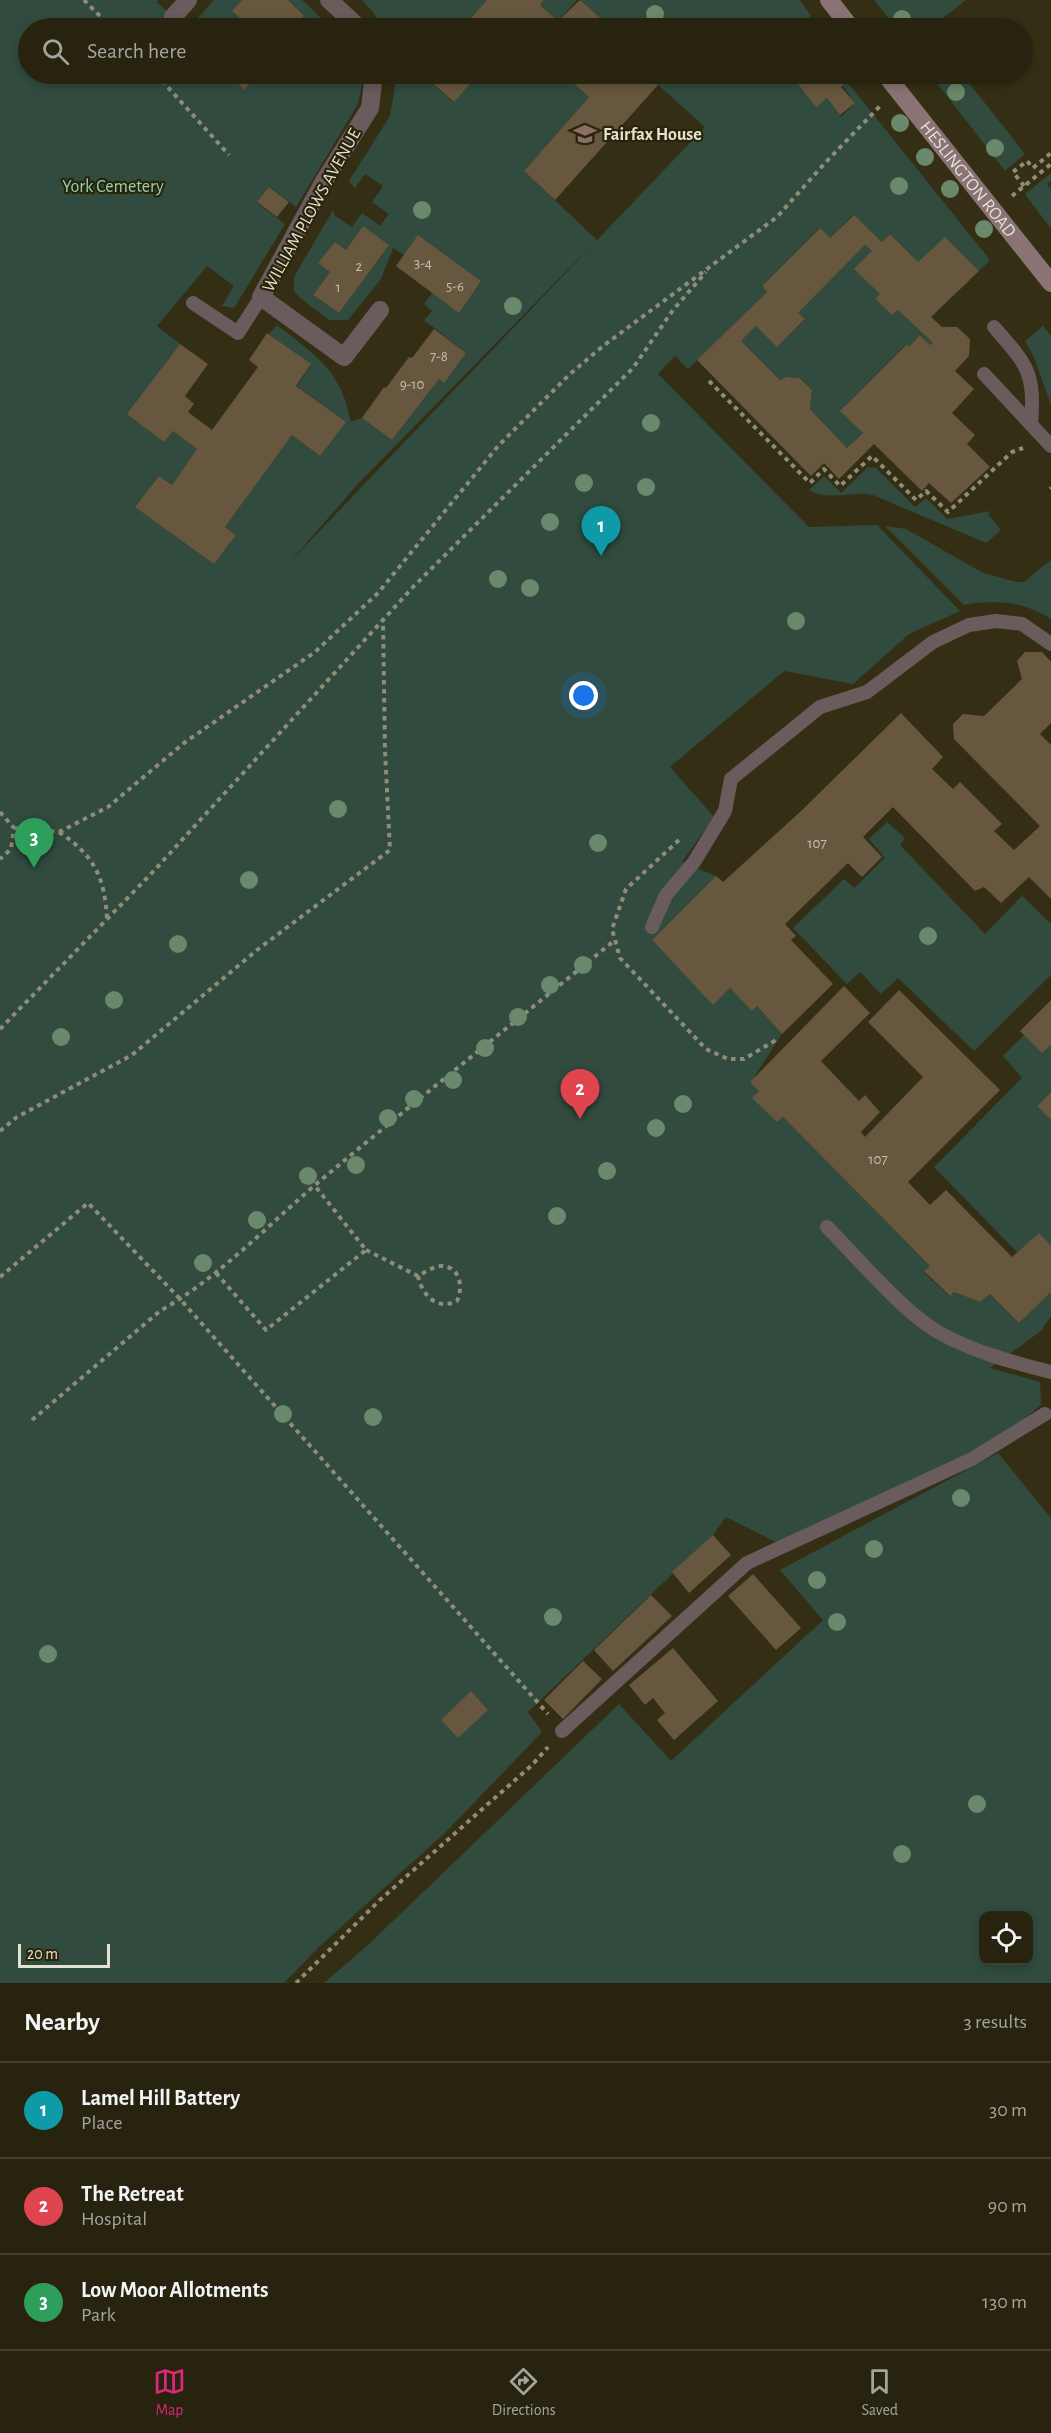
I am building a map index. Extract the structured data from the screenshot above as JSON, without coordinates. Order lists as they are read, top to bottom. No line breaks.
{"streets":{"street":["HESLINGTON ROAD","WILLIAM PLOWS AVENUE"]},"parks":["York Cemetery"],"places":{"school or university":["Fairfax House"]},"house_numbers":["3-4","2","5-6","1","7-8","9-10","107","107"],"scale_bar":"20 m","page":{"search":"Search here","pins":["1","3","2"],"scale":"20 m","heading":["Nearby","3 results"],"list":[{"mark":"1","name":"Lamel Hill Battery","note":"Place","value":"30 m"},{"mark":"2","name":"The Retreat","note":"Hospital","value":"90 m"},{"mark":"3","name":"Low Moor Allotments","note":"Park","value":"130 m"}],"nav":["Map","Directions","Saved"]}}
